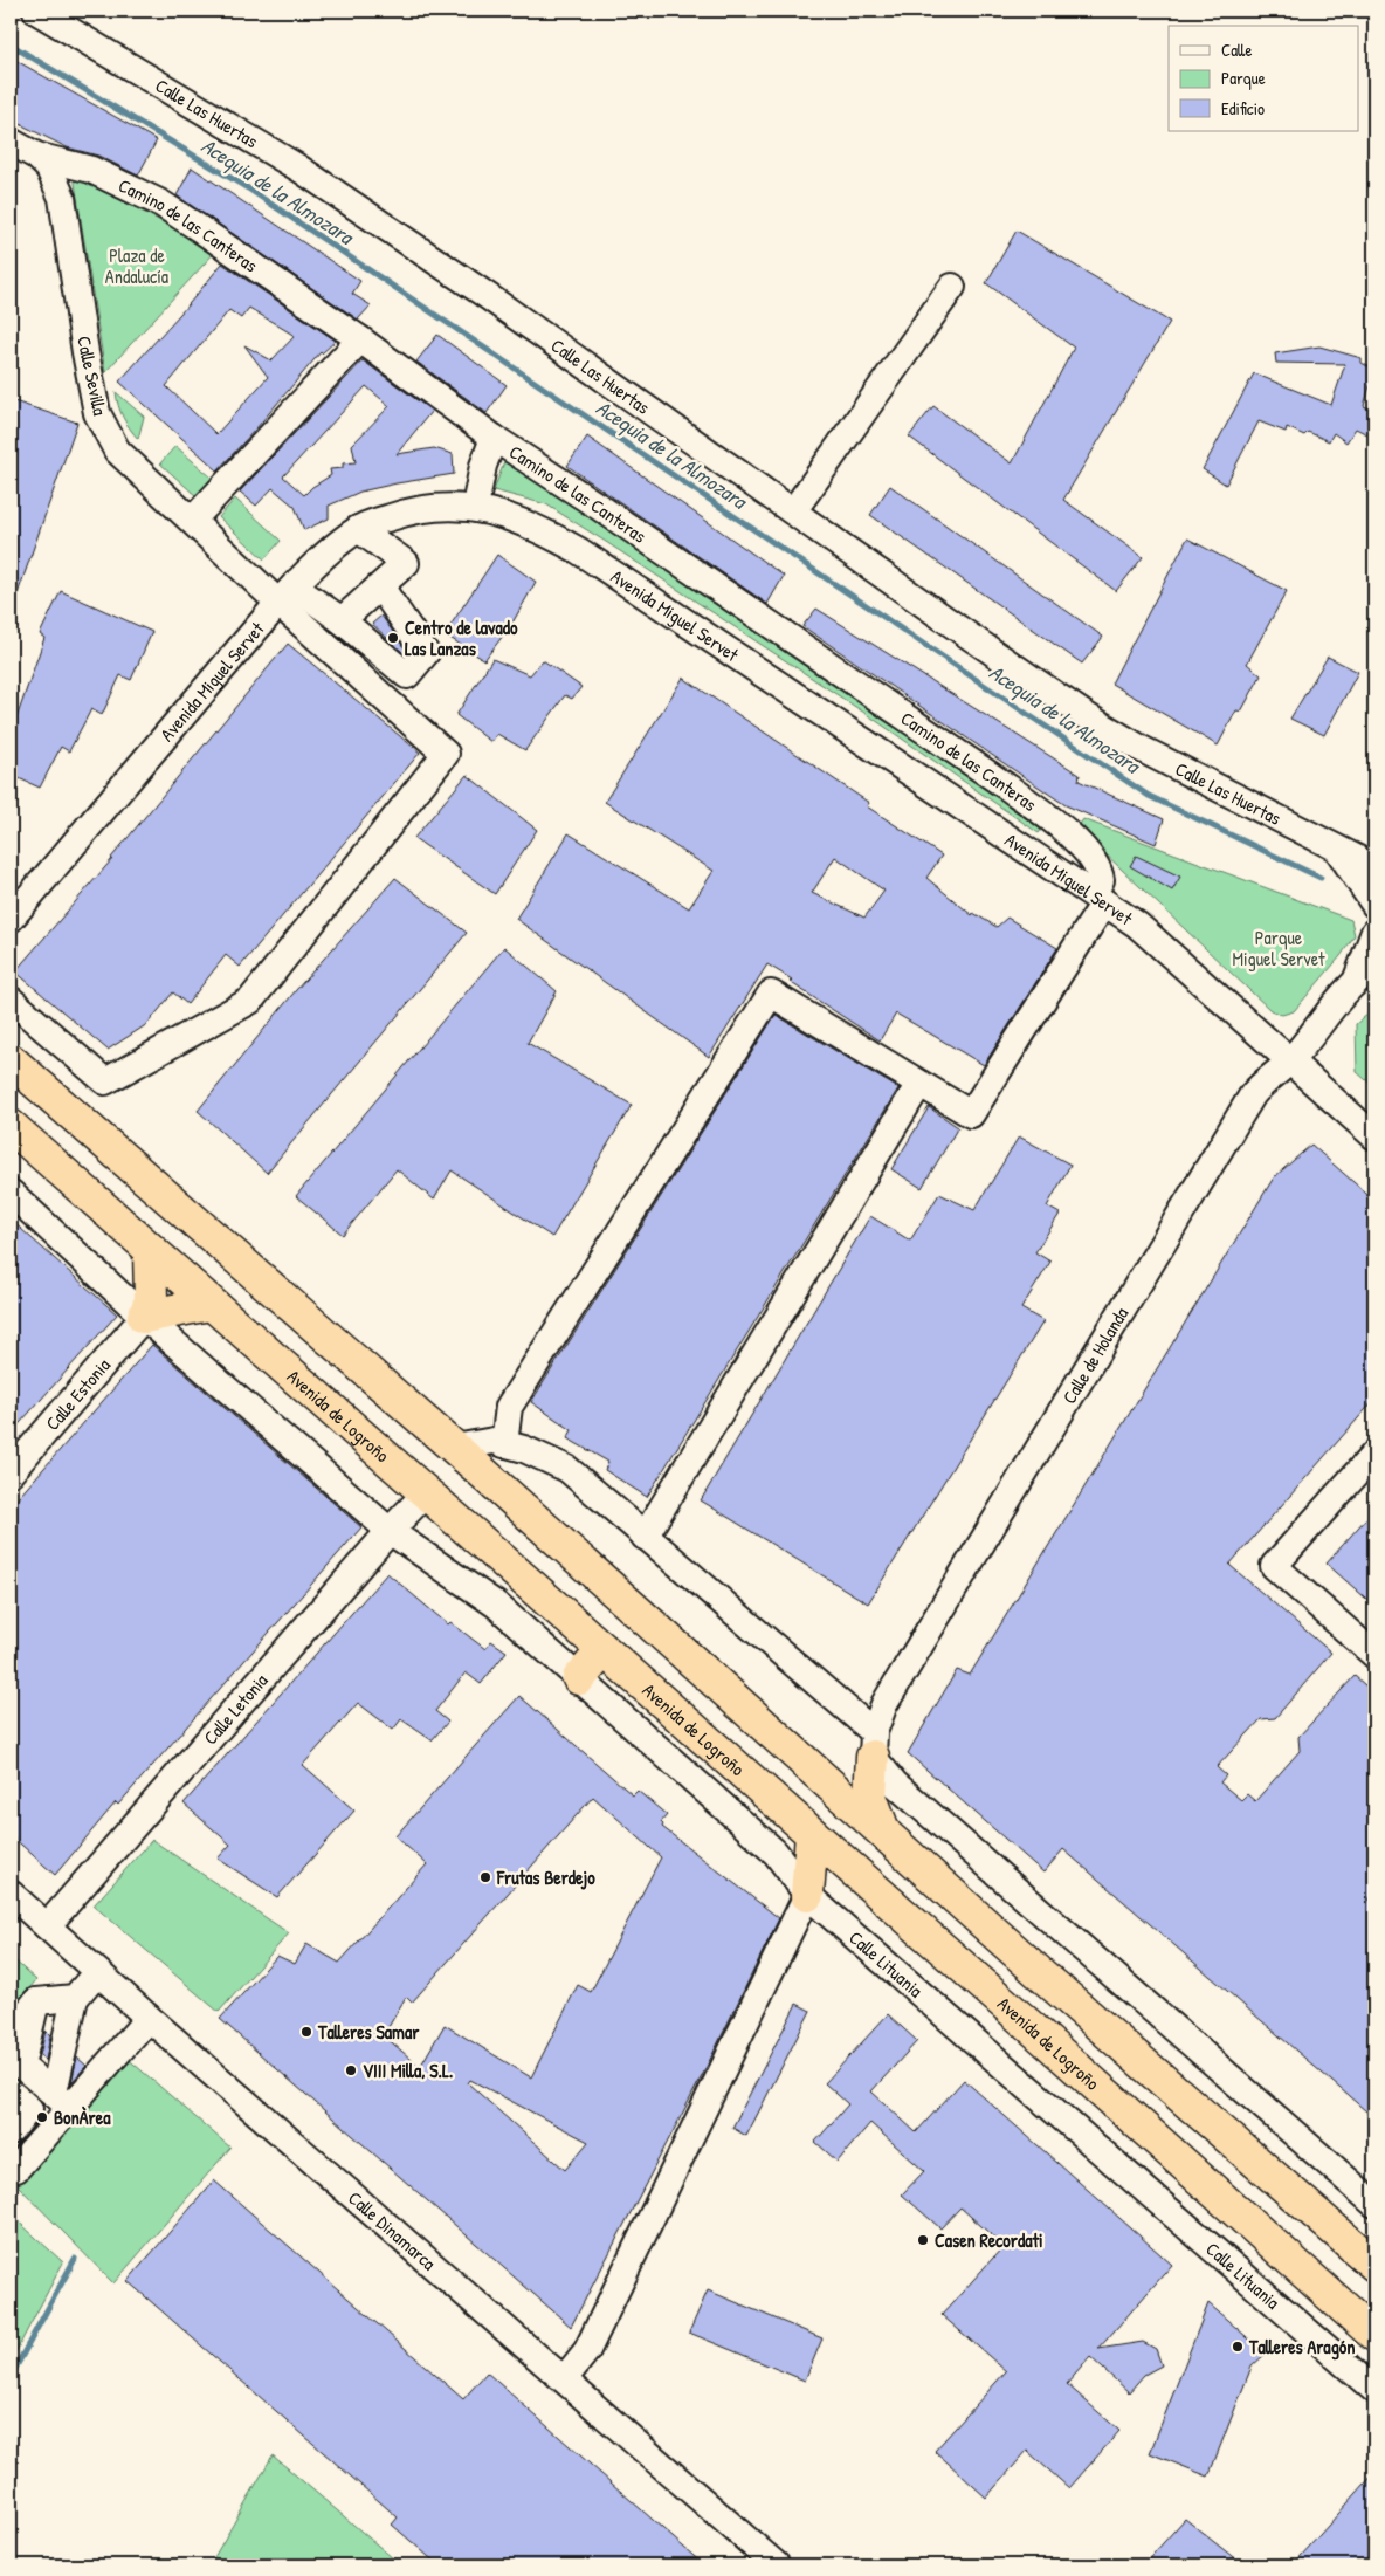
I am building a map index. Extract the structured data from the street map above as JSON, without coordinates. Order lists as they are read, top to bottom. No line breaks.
{"streets":{"highway":["Avenida de Logroño"],"street":["Calle Las Huertas","Camino de las Canteras","Calle Sevilla","Avenida Miguel Servet","Calle de Holanda","Calle Estonia","Calle Letonia","Calle Lituania","Calle Dinamarca"]},"crossings":[["Camino de las Canteras","Calle Sevilla"],["Camino de las Canteras","Avenida Miguel Servet"],["Calle Sevilla","Avenida Miguel Servet"],["Avenida Miguel Servet","Calle de Holanda"],["Calle Estonia","Calle Lituania"],["Avenida de Logroño","Calle Letonia"],["Calle Letonia","Calle Lituania"],["Calle Letonia","Calle Dinamarca"]],"water":["Acequia de la Almozara"],"parks":["Plaza de Andalucía","Parque Miguel Servet"],"places":["Centro de lavado Las Lanzas","Frutas Berdejo","Talleres Samar","VIII Milla, S.L.","BonÀrea","Casen Recordati","Talleres Aragón"],"legend":["Calle","Parque","Edificio"]}
